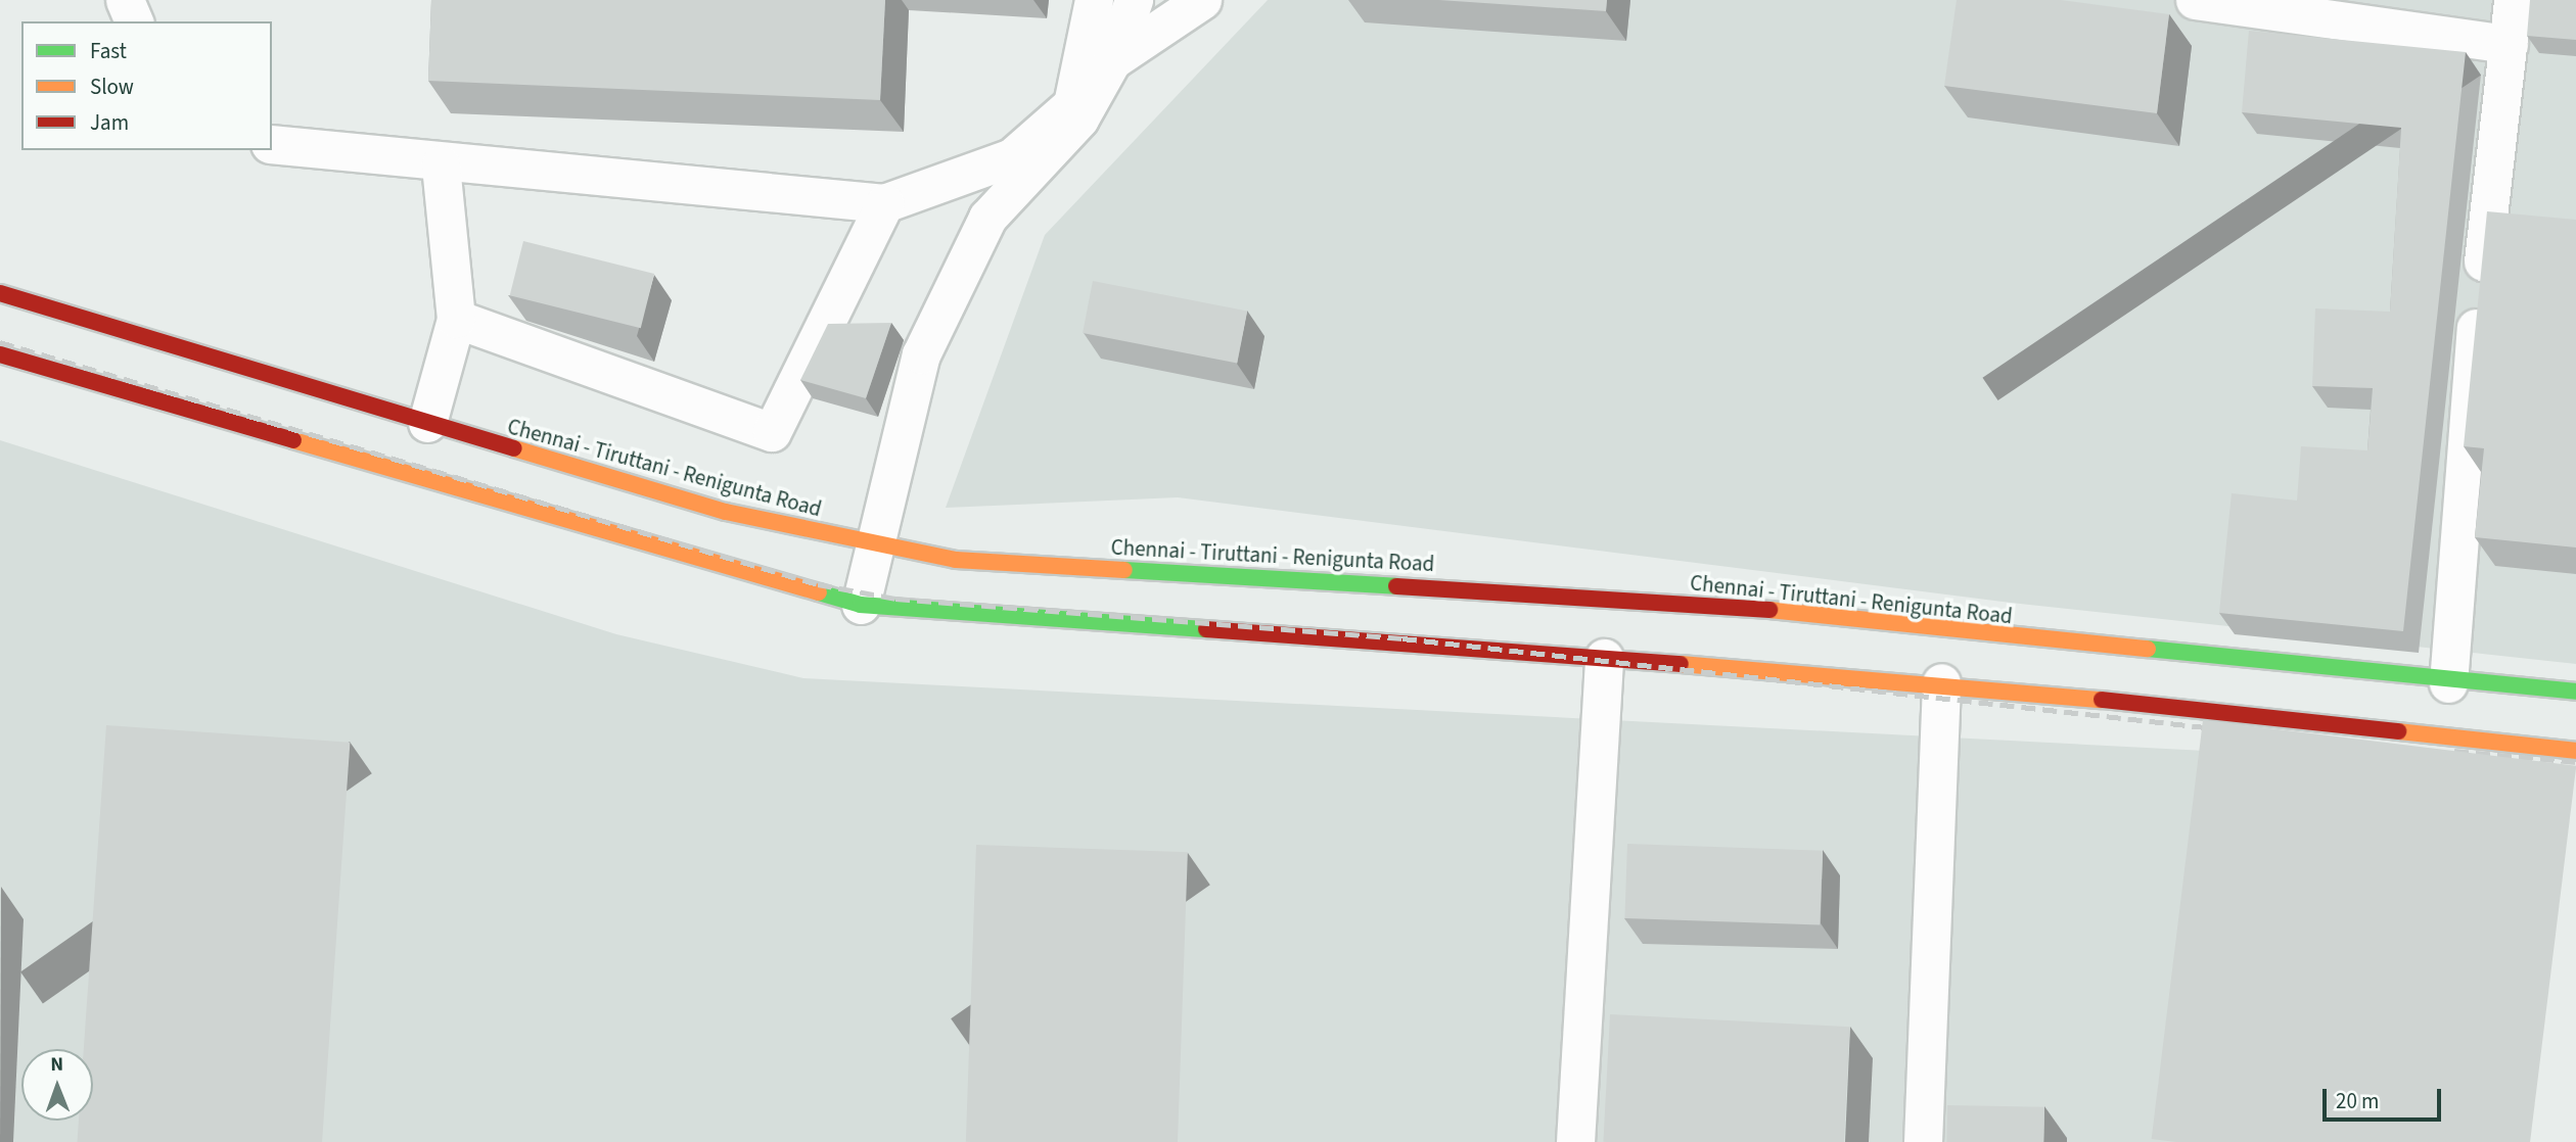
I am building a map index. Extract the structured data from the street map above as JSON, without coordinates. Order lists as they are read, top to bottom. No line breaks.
{"streets":{"main road":["Chennai - Tiruttani - Renigunta Road"]},"legend":["Fast","Slow","Jam"],"scale_bar":"20 m","north":"top"}
